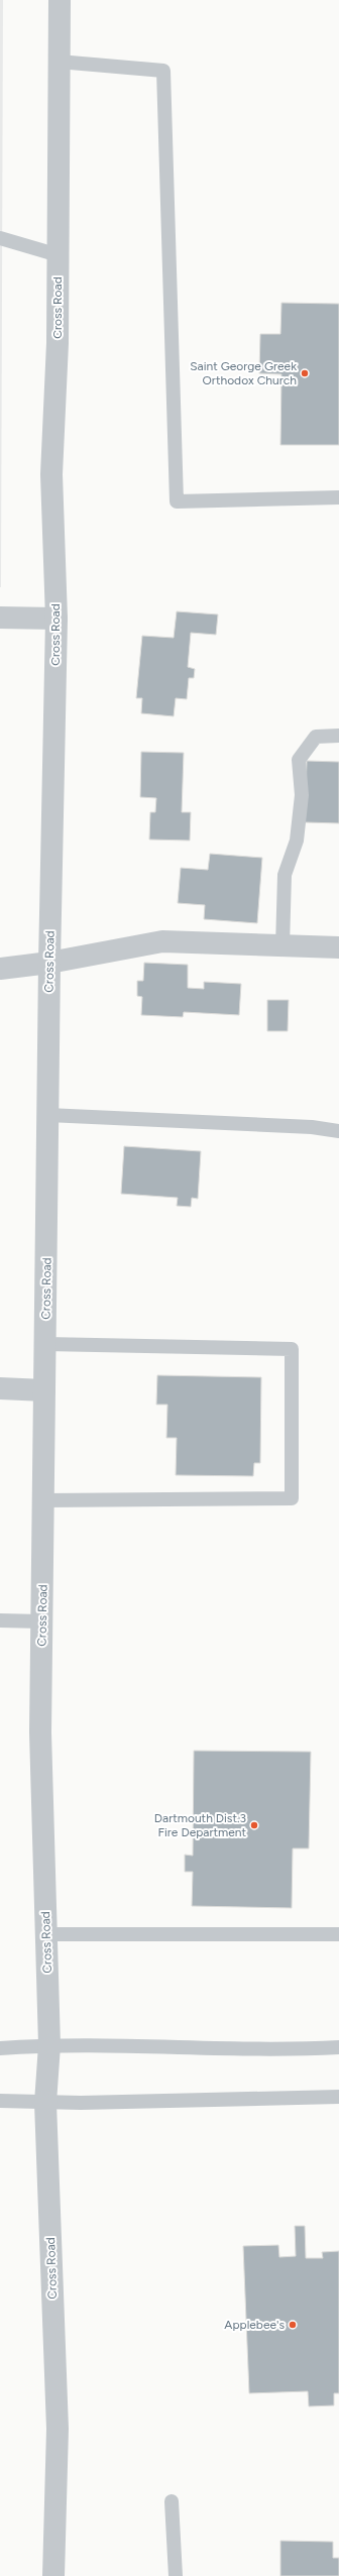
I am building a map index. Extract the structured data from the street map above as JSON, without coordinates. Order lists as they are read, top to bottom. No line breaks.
{"streets":{"street":["Cross Road"]},"places":["Saint George Greek Orthodox Church","Dartmouth Dist.3 Fire Department","Applebee's"]}
